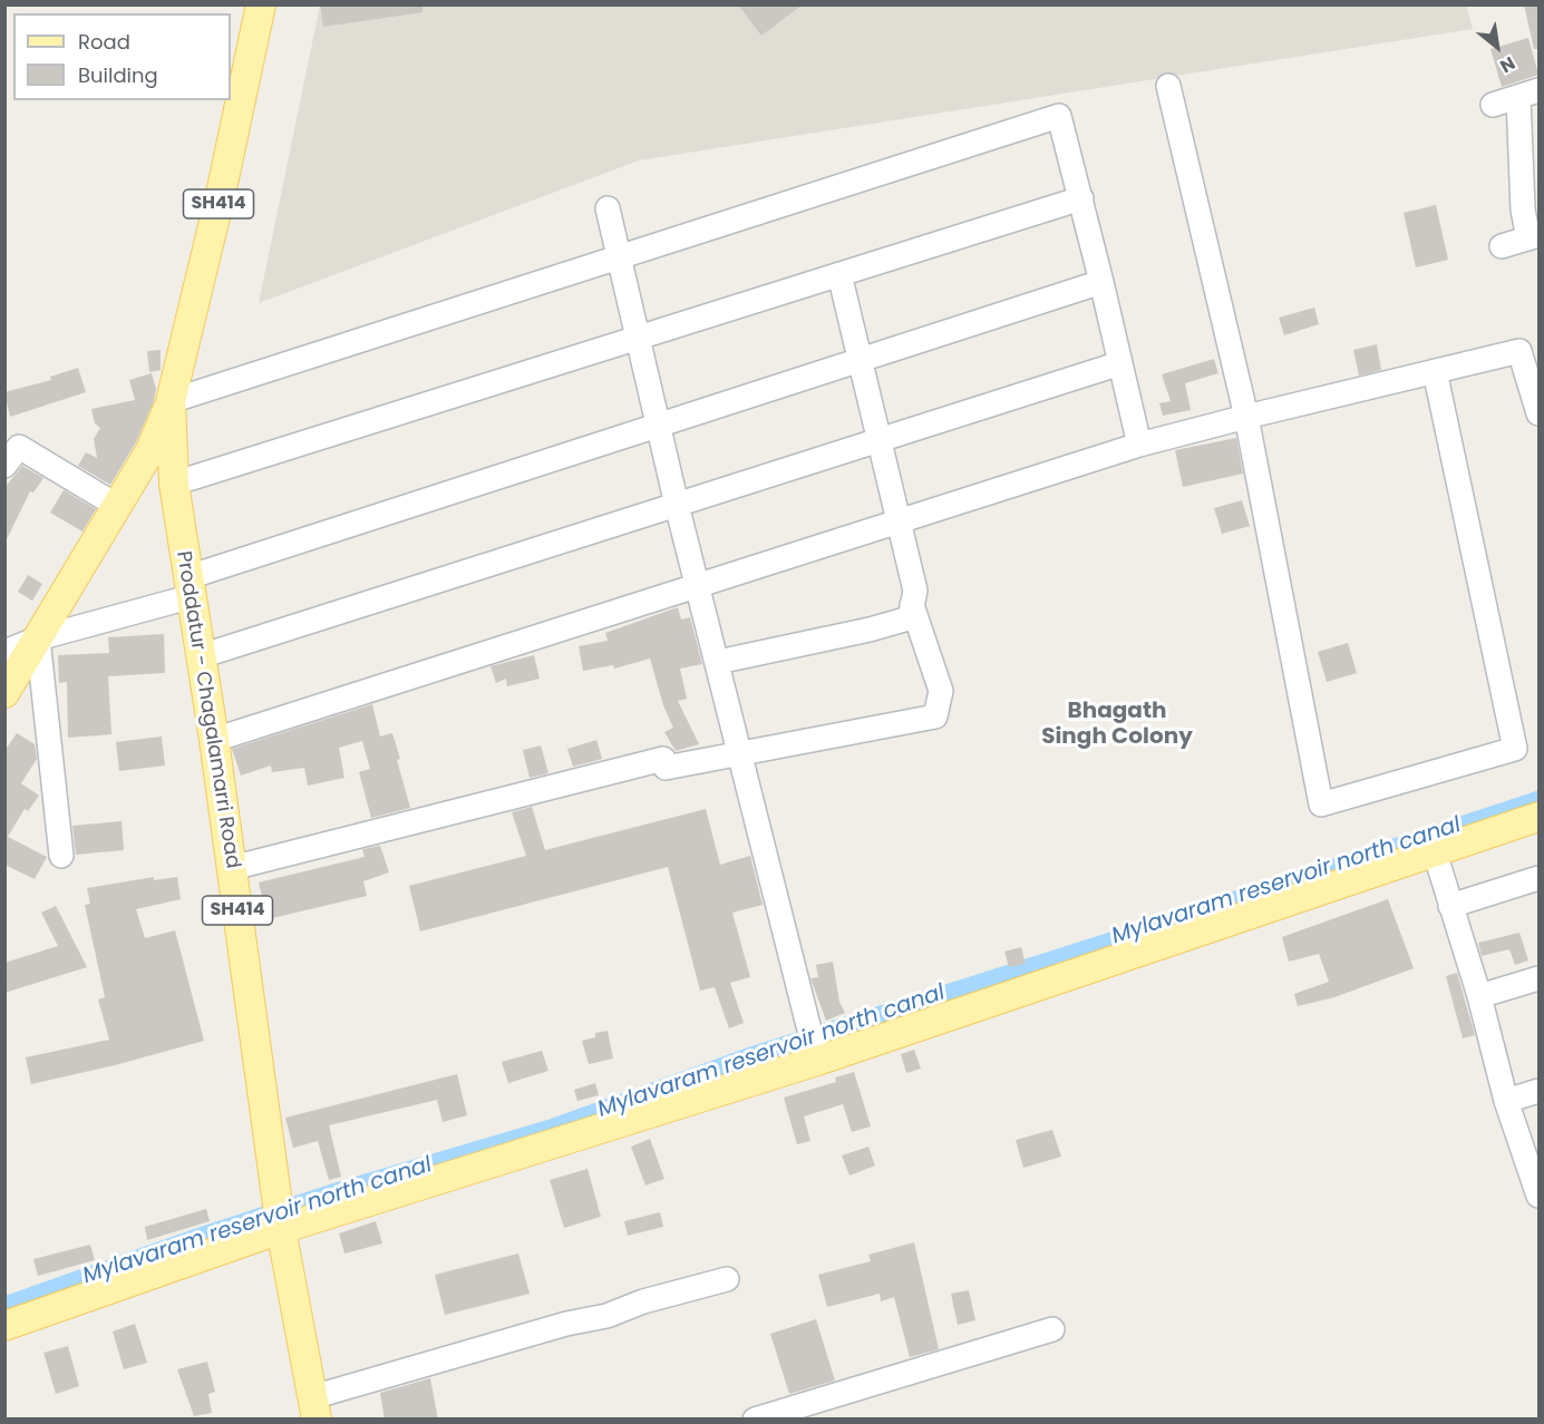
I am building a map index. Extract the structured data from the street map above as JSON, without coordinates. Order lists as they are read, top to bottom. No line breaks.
{"streets":{"main road":["SH414","Proddatur - Chagalamarri Road"]},"districts":["Bhagath Singh Colony"],"water":["Mylavaram reservoir north canal"],"legend":["Road","Building"],"north":"bottom right"}
